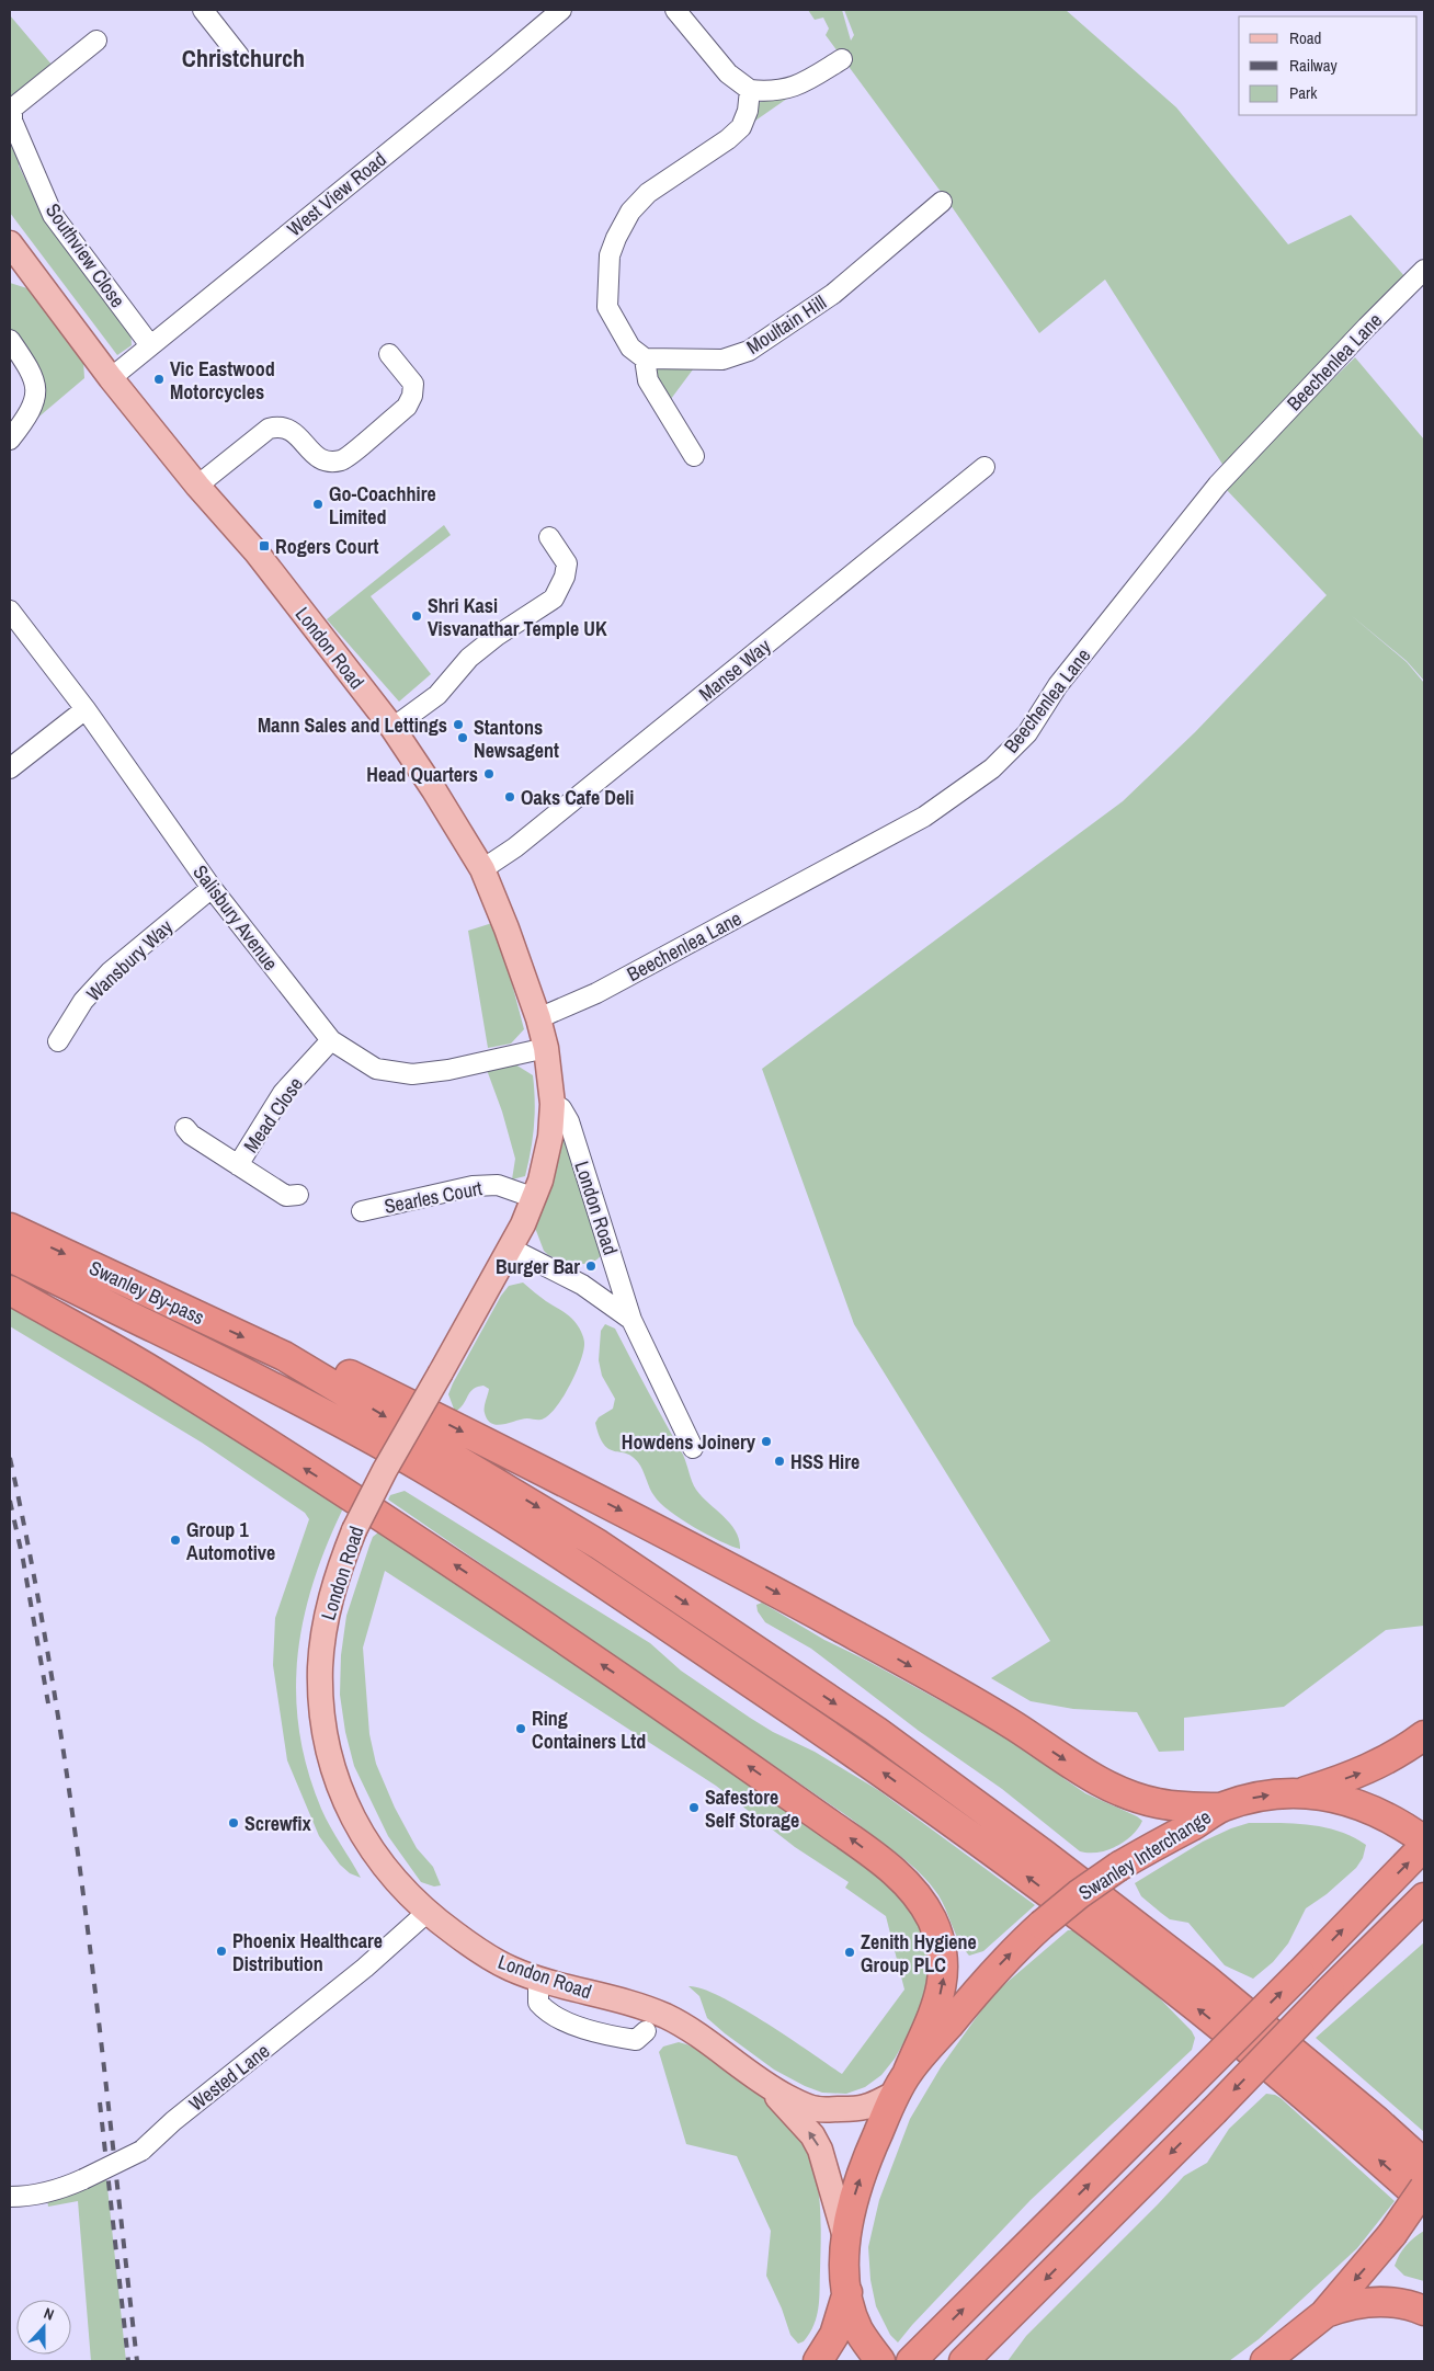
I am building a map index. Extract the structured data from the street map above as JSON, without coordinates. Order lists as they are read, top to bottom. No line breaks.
{"streets":{"highway":["Swanley By-pass","Swanley Interchange"],"main road":["London Road"],"street":["West View Road","Southview Close","Moultain Hill","Beechenlea Lane","Manse Way","Salisbury Avenue","Wansbury Way","Mead Close","Searles Court","Wested Lane"]},"crossings":[["West View Road","Southview Close"],["West View Road","London Road"],["Beechenlea Lane","London Road"],["London Road","Manse Way"],["London Road","Salisbury Avenue"],["London Road","Searles Court"],["London Road","Swanley Interchange"],["London Road","Wested Lane"],["Salisbury Avenue","Wansbury Way"],["Salisbury Avenue","Mead Close"]],"districts":["Christchurch"],"places":{"other":["Vic Eastwood Motorcycles","Go-Coachhire Limited","Shri Kasi Visvanathar Temple UK","Mann Sales and Lettings","Stantons Newsagent","Head Quarters","Oaks Cafe Deli","Burger Bar","Howdens Joinery","HSS Hire","Group 1 Automotive","Ring Containers Ltd","Safestore Self Storage","Screwfix","Phoenix Healthcare Distribution","Zenith Hygiene Group PLC"],"transit":["Rogers Court"]},"legend":["Road","Railway","Park"],"north":"top"}
